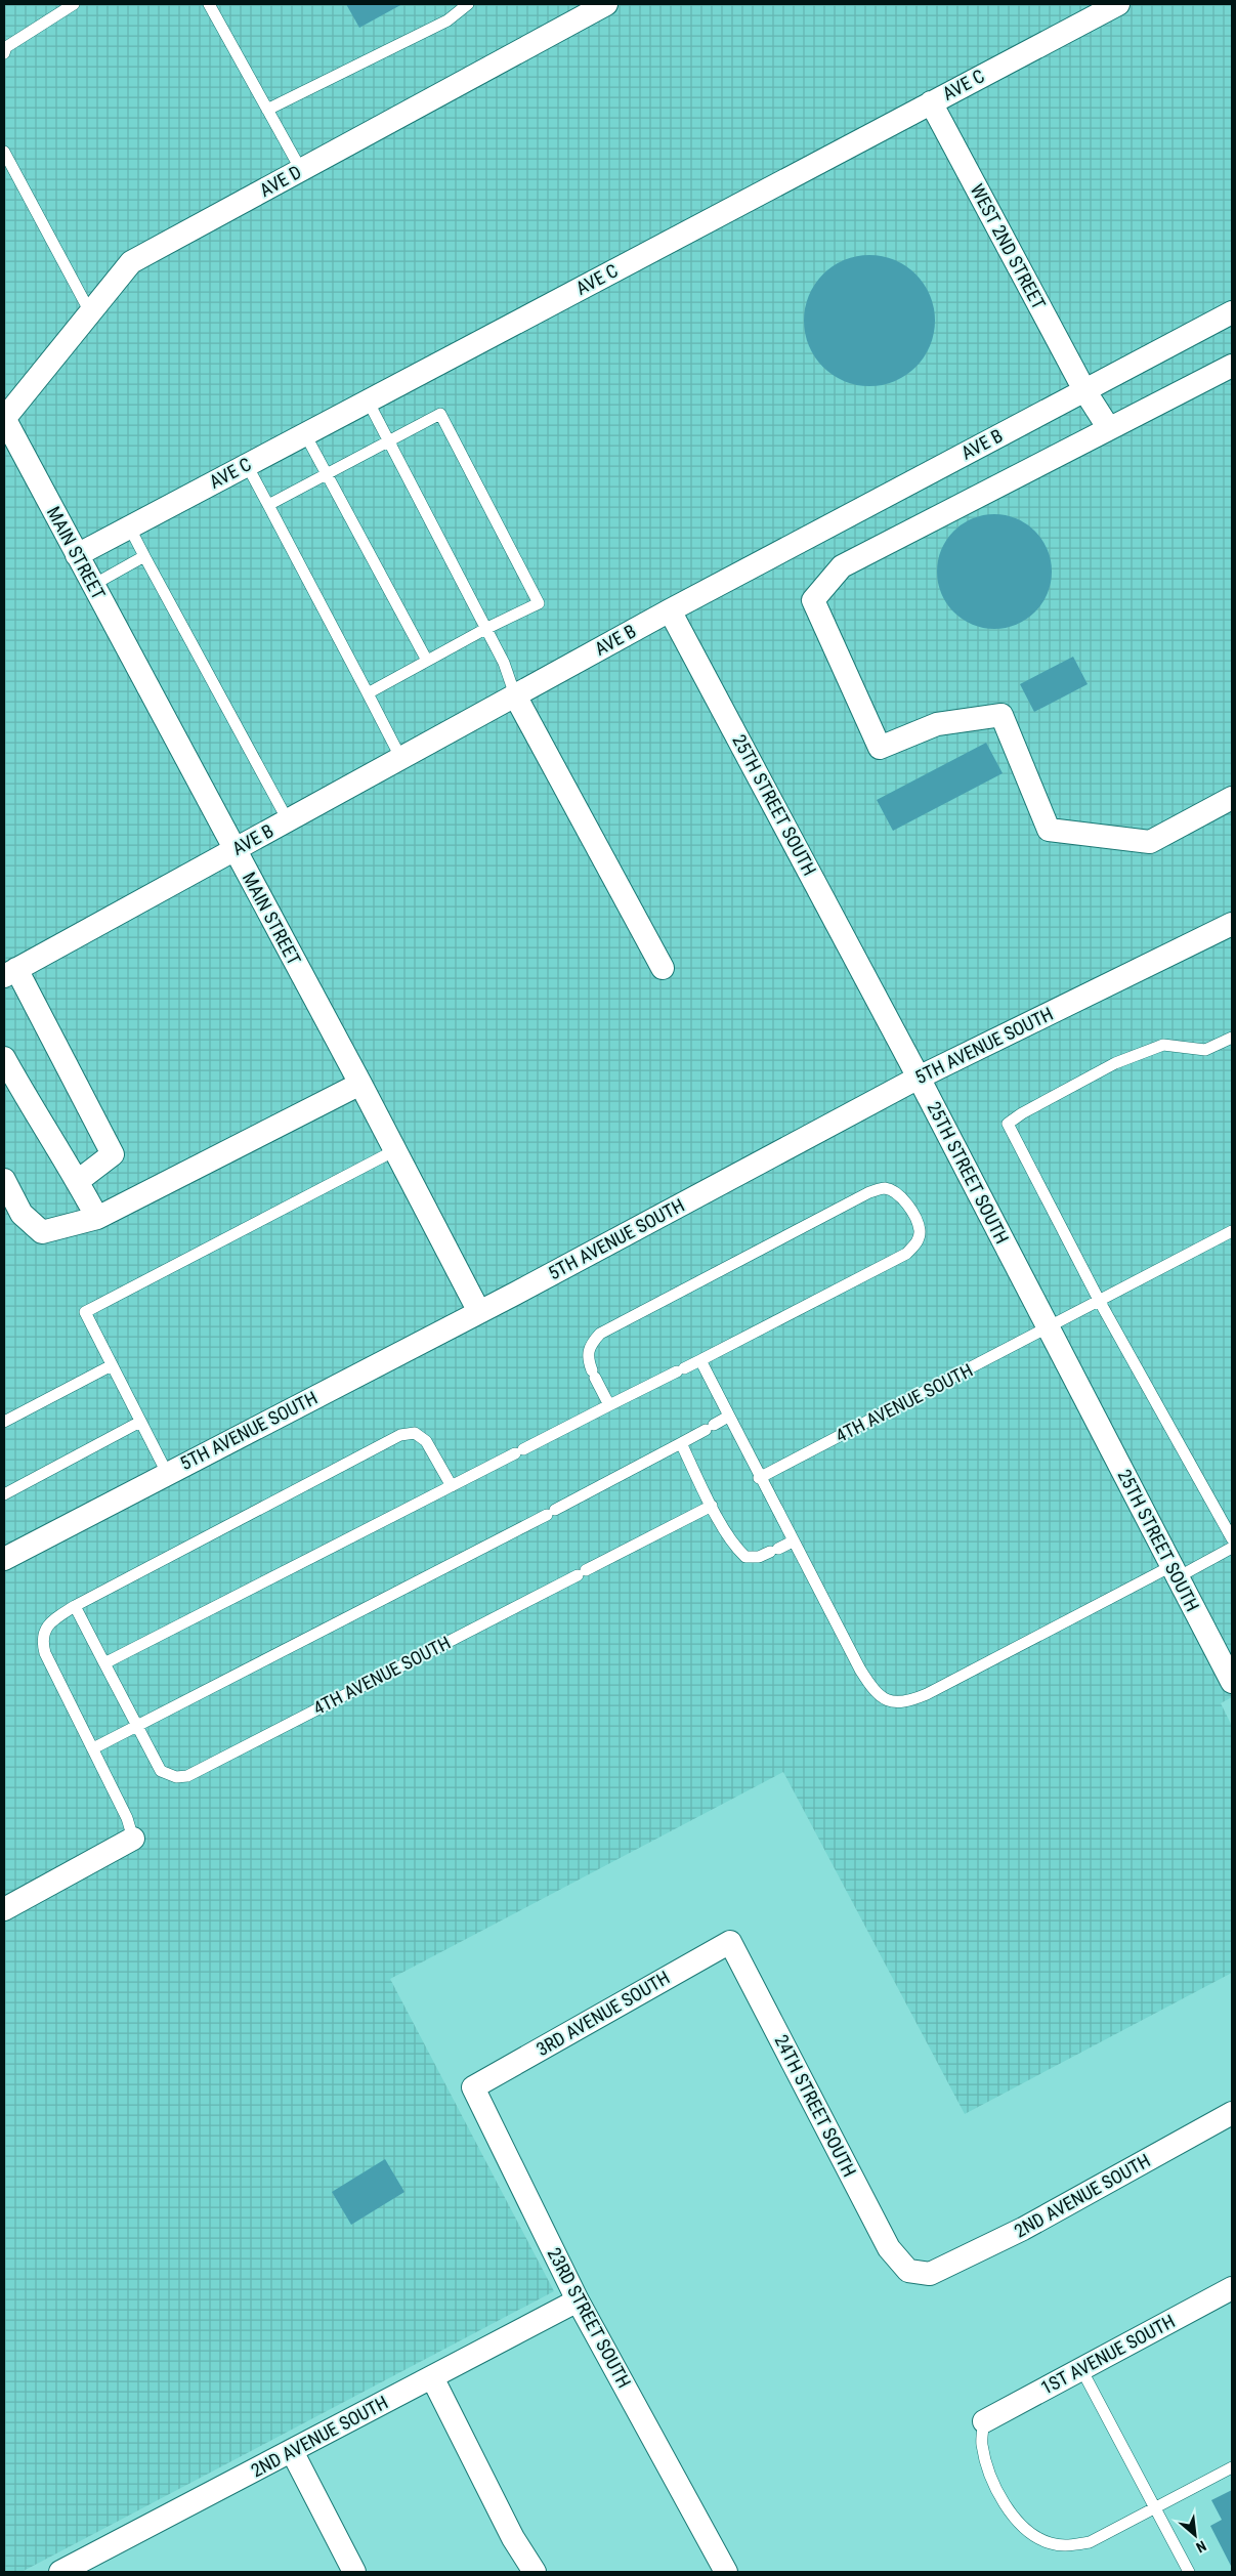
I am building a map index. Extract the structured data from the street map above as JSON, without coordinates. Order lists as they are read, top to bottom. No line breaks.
{"streets":{"street":["AVE C","AVE D","WEST 2ND STREET","AVE B","MAIN STREET","25TH STREET SOUTH","5TH AVENUE SOUTH","3RD AVENUE SOUTH","24TH STREET SOUTH","2ND AVENUE SOUTH","23RD STREET SOUTH","1ST AVENUE SOUTH"],"lane":["4TH AVENUE SOUTH"]},"crossings":[["AVE C","WEST 2ND STREET"],["AVE C","MAIN STREET"],["AVE D","MAIN STREET"],["WEST 2ND STREET","AVE B"],["AVE B","MAIN STREET"],["AVE B","25TH STREET SOUTH"],["MAIN STREET","5TH AVENUE SOUTH"],["25TH STREET SOUTH","5TH AVENUE SOUTH"],["25TH STREET SOUTH","4TH AVENUE SOUTH"],["3RD AVENUE SOUTH","24TH STREET SOUTH"],["3RD AVENUE SOUTH","23RD STREET SOUTH"],["24TH STREET SOUTH","2ND AVENUE SOUTH"],["2ND AVENUE SOUTH","23RD STREET SOUTH"]],"north":"bottom right"}
